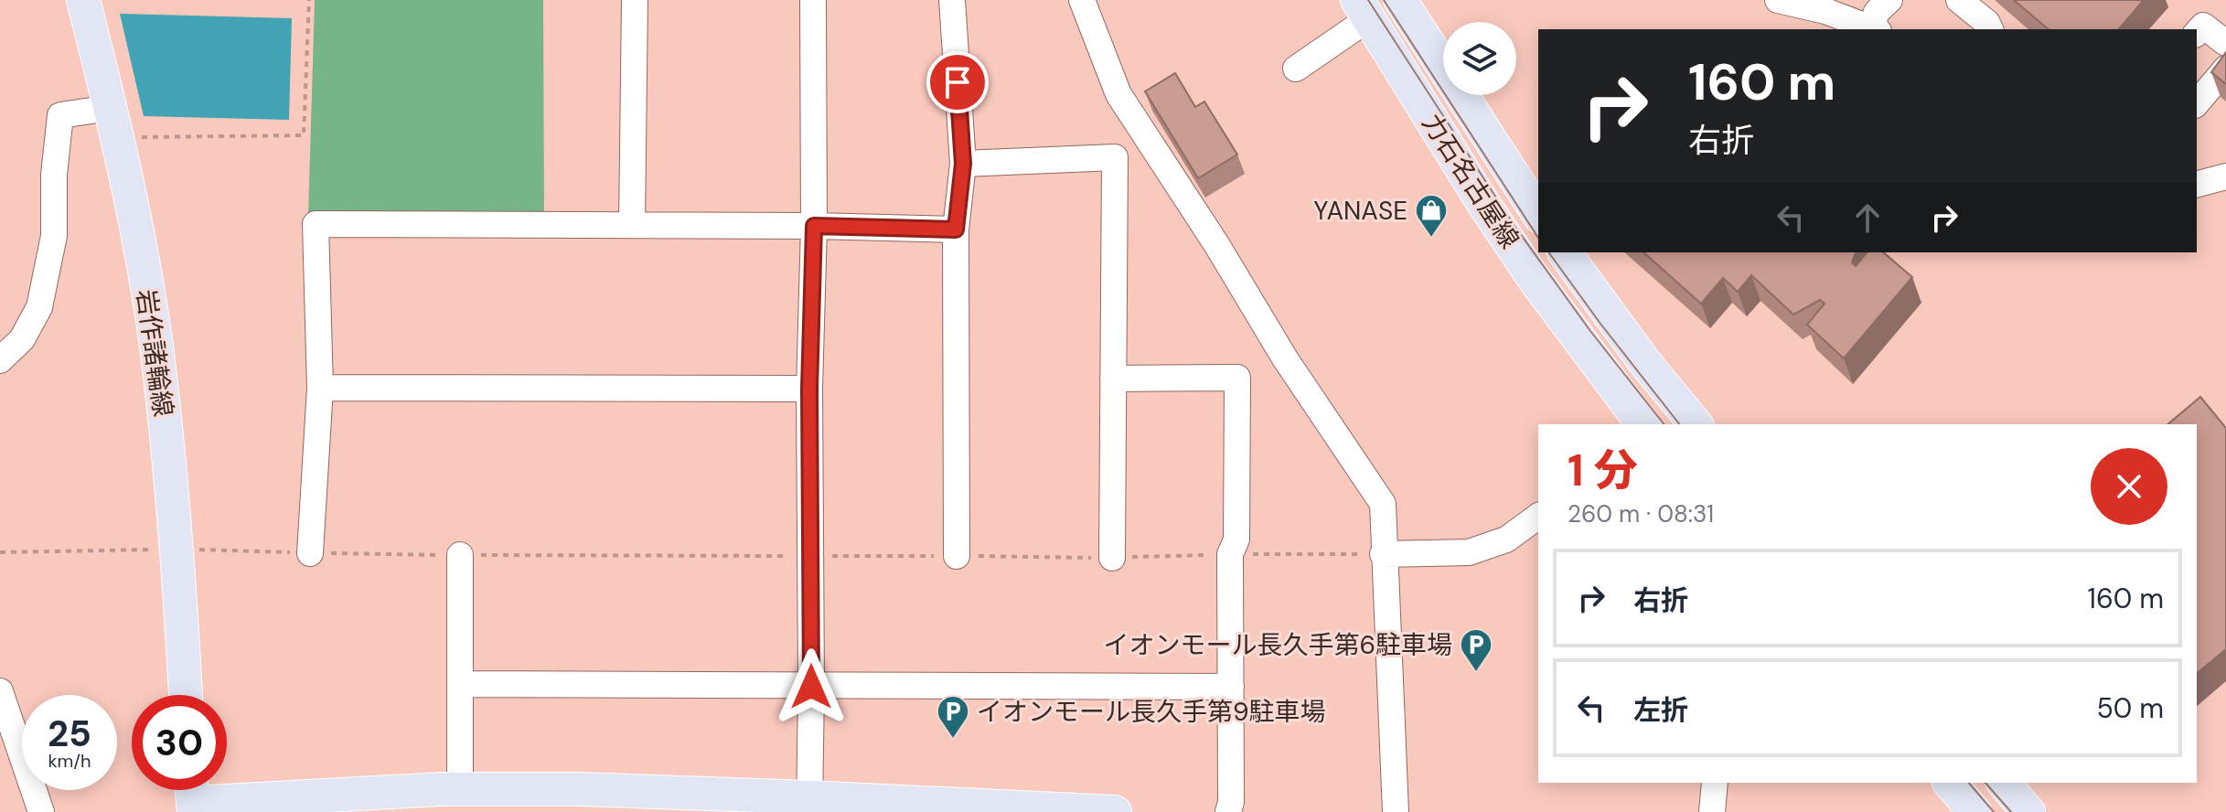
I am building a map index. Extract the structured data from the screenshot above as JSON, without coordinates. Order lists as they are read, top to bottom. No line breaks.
{"streets":{"main road":["力石名古屋線","岩作諸輪線"]},"places":{"shop":["YANASE"],"parking":["イオンモール長久手第6駐車場","イオンモール長久手第9駐車場"]},"page":{"turn":["160 m","右折"],"heading":["1 分","260 m · 08:31"],"list":[{"name":"右折","value":"160 m"},{"name":"左折","value":"50 m"}],"speed":"25 km/h","limit":"30"}}
